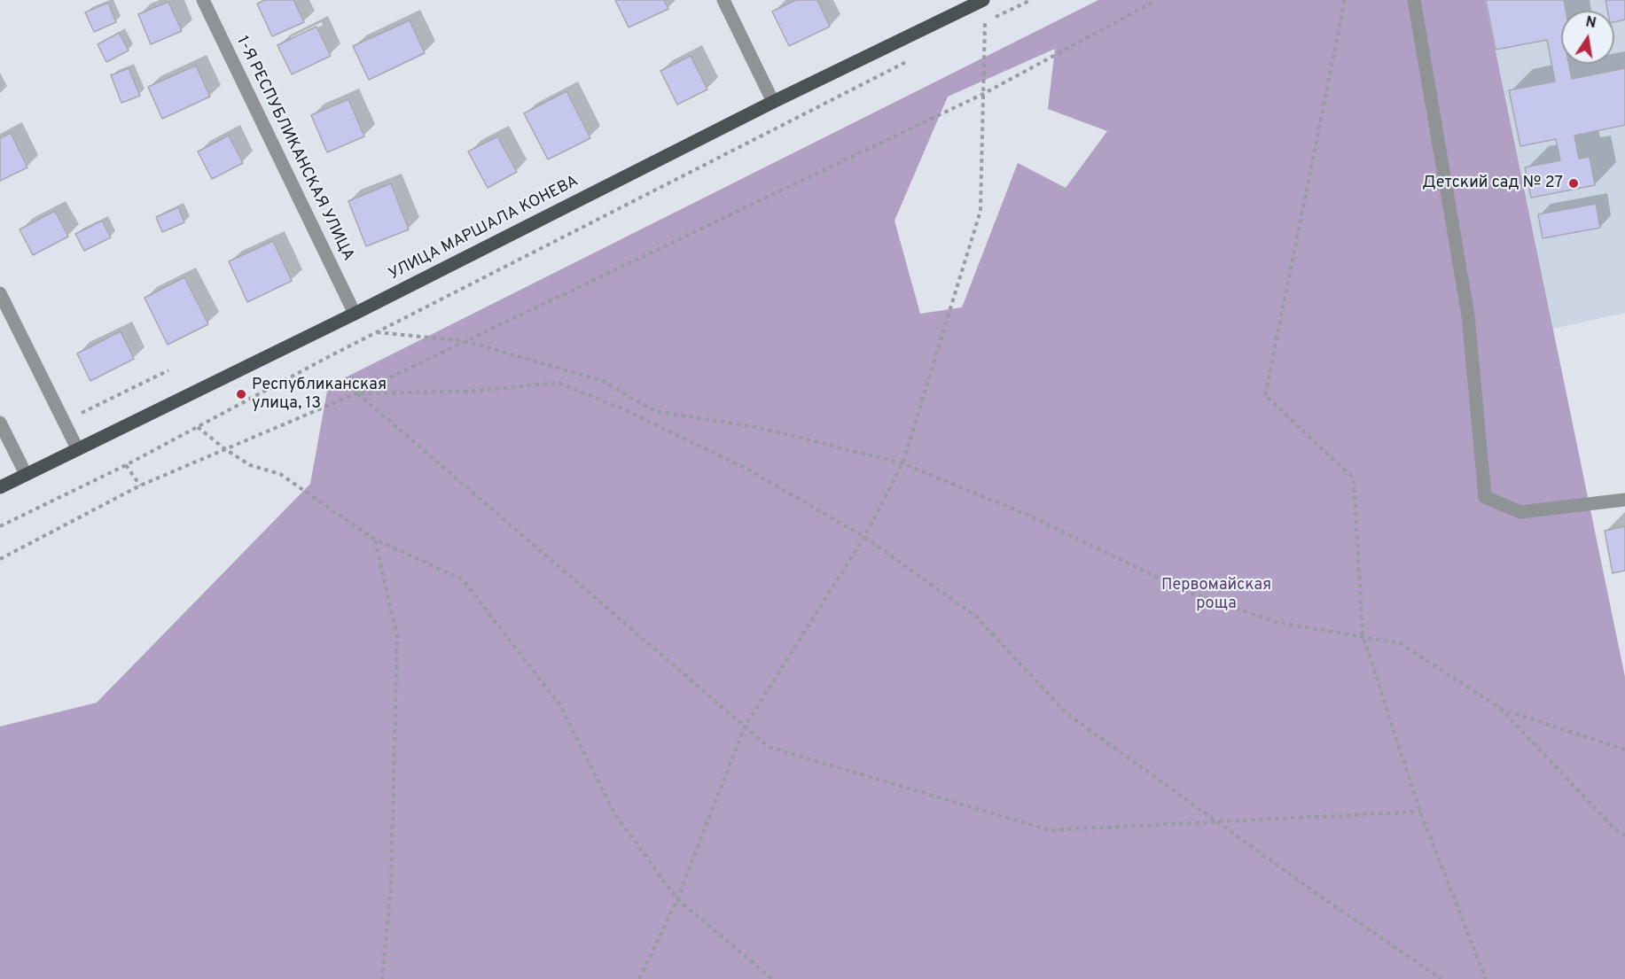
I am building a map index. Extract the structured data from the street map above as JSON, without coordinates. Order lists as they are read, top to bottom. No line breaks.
{"streets":{"main road":["УЛИЦА МАРШАЛА КОНЕВА"],"street":["1-Я РЕСПУБЛИКАНСКАЯ УЛИЦА"]},"crossings":[["1-Я РЕСПУБЛИКАНСКАЯ УЛИЦА","УЛИЦА МАРШАЛА КОНЕВА"]],"parks":["Первомайская роща"],"places":["Детский сад № 27","Республиканская улица, 13"],"north":"top"}
